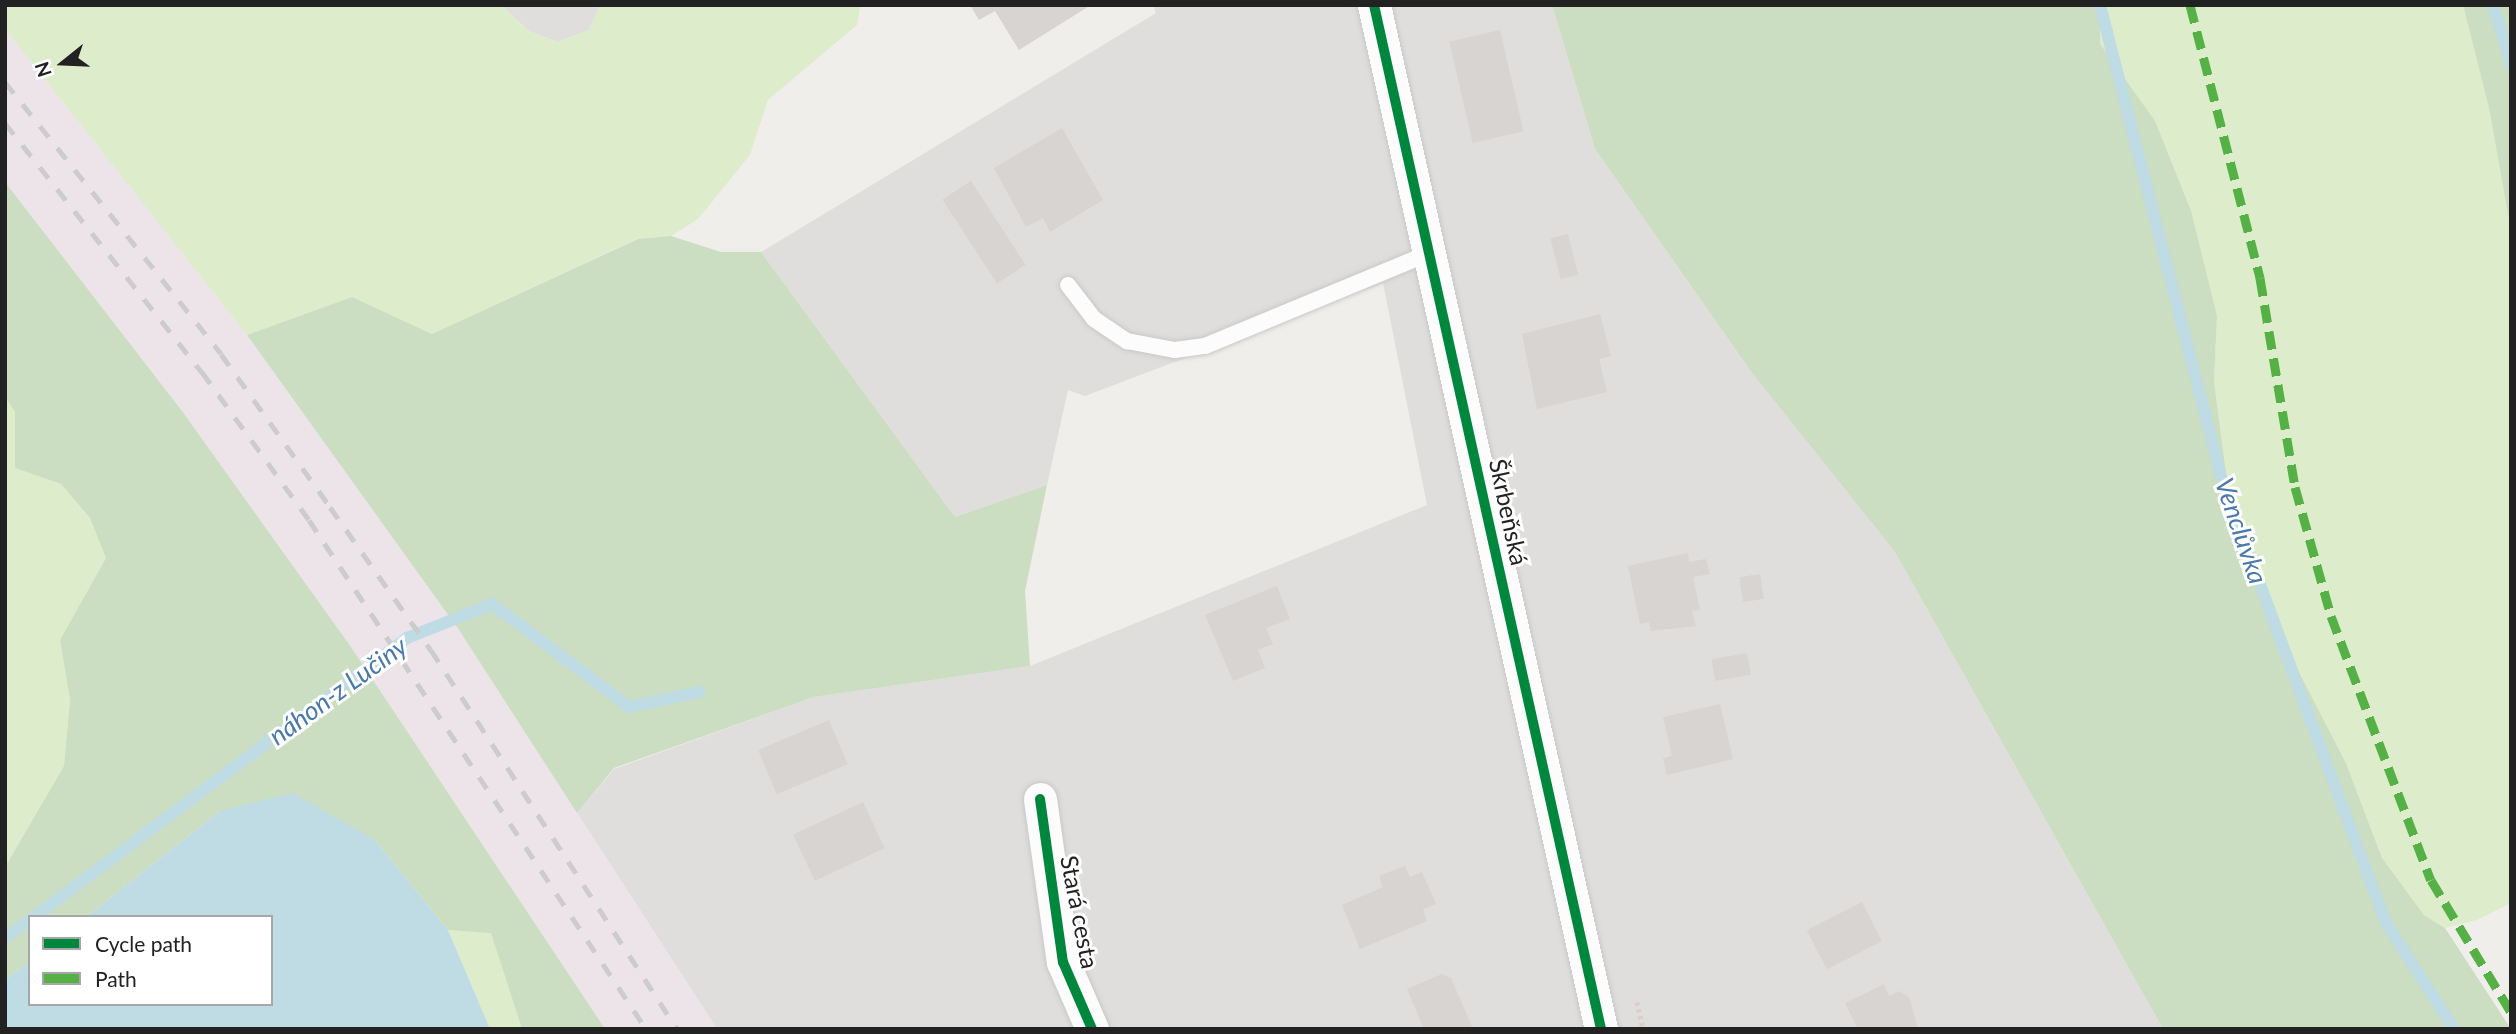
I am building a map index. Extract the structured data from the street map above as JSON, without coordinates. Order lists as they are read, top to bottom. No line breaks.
{"streets":{"street":["Škrbeňská","Stará cesta"]},"water":["Venclůvka","náhon-z Lučiny"],"legend":["Cycle path","Path"],"north":"left"}
